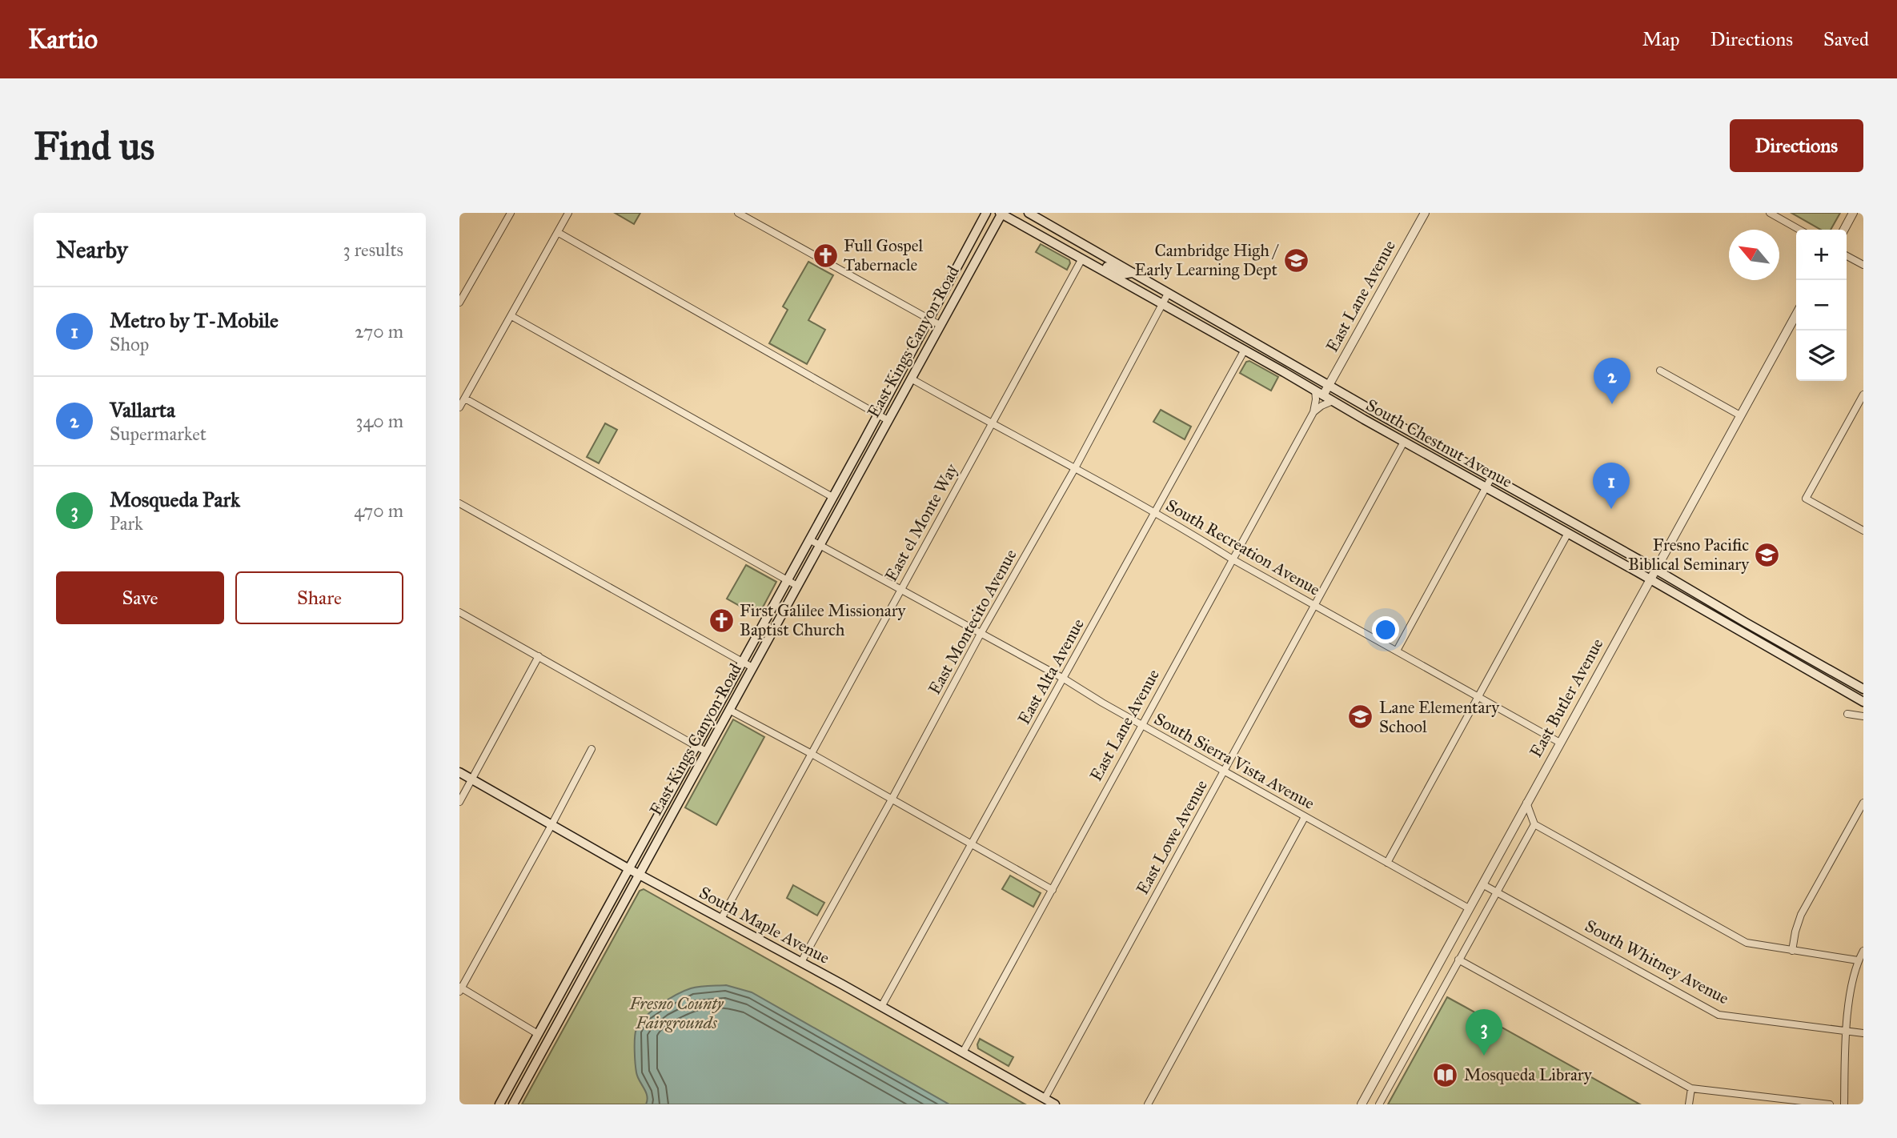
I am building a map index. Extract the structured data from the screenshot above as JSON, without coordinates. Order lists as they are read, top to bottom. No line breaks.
{"streets":{"main road":["East Kings Canyon Road","South Chestnut Avenue","South Maple Avenue"],"street":["East Lane Avenue","East el Monte Way","South Recreation Avenue","East Montecito Avenue","East Alta Avenue","East Butler Avenue","South Sierra Vista Avenue","East Lowe Avenue","South Whitney Avenue"]},"crossings":[["East Lane Avenue","South Chestnut Avenue"],["East Lane Avenue","South Recreation Avenue"],["East Lane Avenue","South Sierra Vista Avenue"],["East Lane Avenue","South Maple Avenue"],["East Kings Canyon Road","South Chestnut Avenue"],["East Kings Canyon Road","South Recreation Avenue"],["East Kings Canyon Road","South Sierra Vista Avenue"],["East Kings Canyon Road","South Maple Avenue"],["South Chestnut Avenue","East el Monte Way"],["South Chestnut Avenue","East Montecito Avenue"],["South Chestnut Avenue","East Alta Avenue"],["South Chestnut Avenue","East Butler Avenue"],["South Chestnut Avenue","East Lowe Avenue"],["East el Monte Way","South Recreation Avenue"],["East el Monte Way","South Sierra Vista Avenue"],["East el Monte Way","South Maple Avenue"],["South Recreation Avenue","East Montecito Avenue"],["South Recreation Avenue","East Alta Avenue"],["South Recreation Avenue","East Butler Avenue"],["South Recreation Avenue","East Lowe Avenue"],["East Montecito Avenue","South Sierra Vista Avenue"],["East Montecito Avenue","South Maple Avenue"],["East Alta Avenue","South Sierra Vista Avenue"],["East Alta Avenue","South Maple Avenue"],["East Butler Avenue","South Sierra Vista Avenue"],["East Butler Avenue","South Whitney Avenue"],["South Sierra Vista Avenue","East Lowe Avenue"],["East Lowe Avenue","South Maple Avenue"]],"parks":["Fresno County Fairgrounds"],"places":{"church":["Full Gospel Tabernacle","First Galilee Missionary Baptist Church"],"school or university":["Cambridge High / Early Learning Dept","Fresno Pacific Biblical Seminary","Lane Elementary School"],"library":["Mosqueda Library"]},"north":"top left","page":{"header":"Kartio","nav":["Map","Directions","Saved"],"buttons":["Directions",["Save","Share"]],"title":"Find us","heading":["Nearby","3 results"],"map_buttons":["+","−"],"list":[{"mark":"1","name":"Metro by T-Mobile","note":"Shop","value":"270 m"},{"mark":"2","name":"Vallarta","note":"Supermarket","value":"340 m"},{"mark":"3","name":"Mosqueda Park","note":"Park","value":"470 m"}],"pins":["2","1","3"]}}
